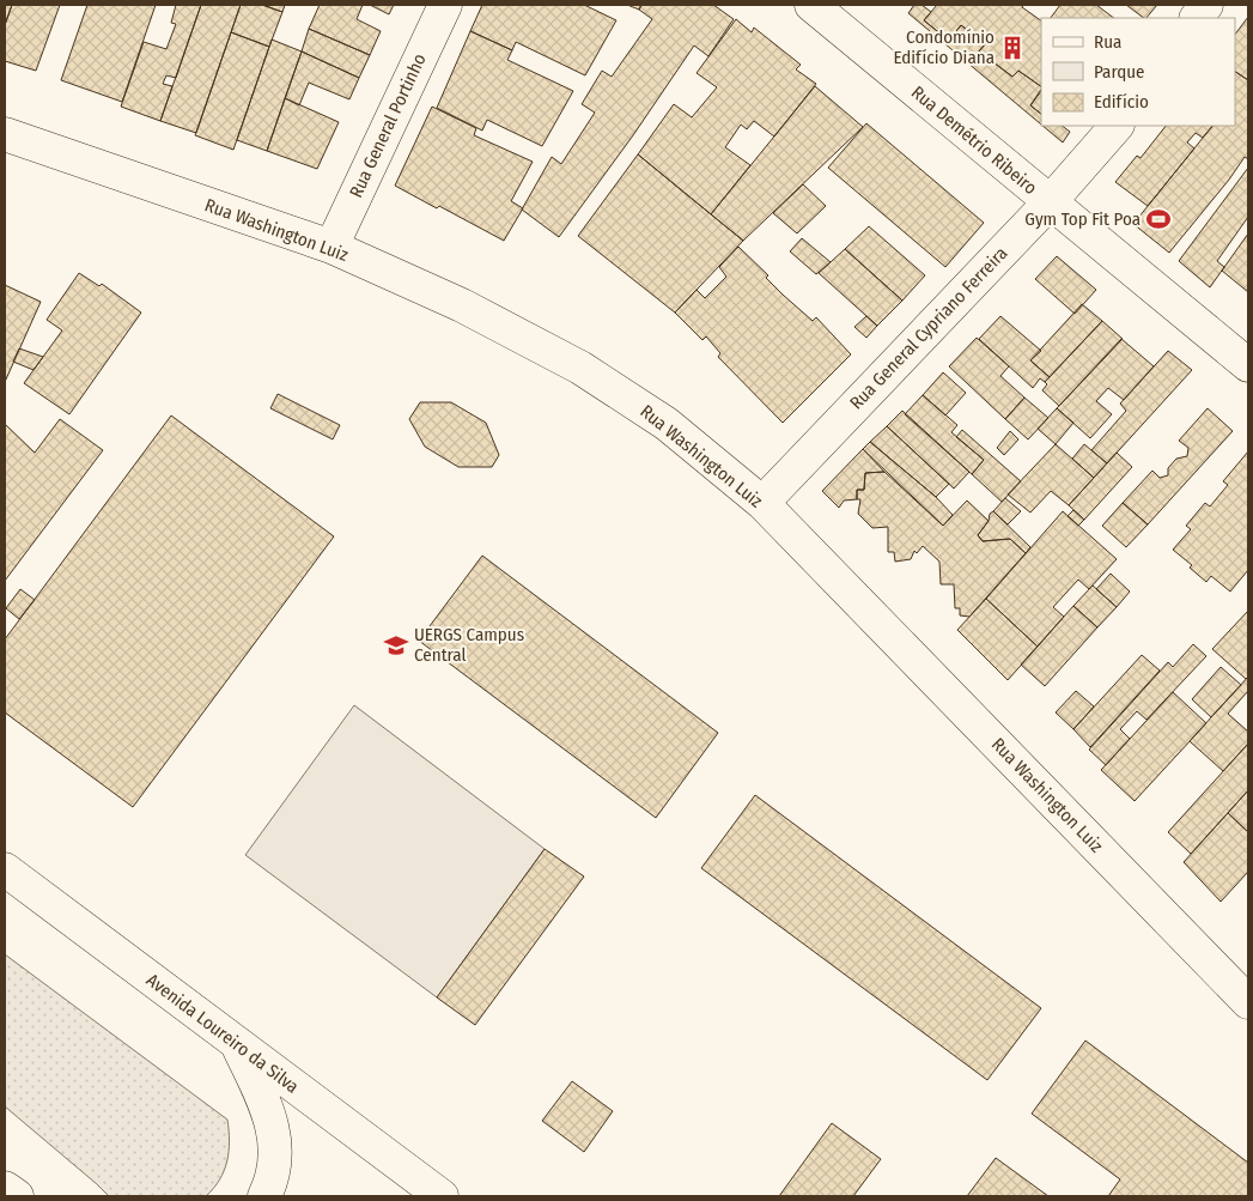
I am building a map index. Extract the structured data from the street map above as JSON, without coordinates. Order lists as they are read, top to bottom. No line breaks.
{"streets":{"street":["Rua General Portinho","Rua Demétrio Ribeiro","Rua Washington Luiz","Rua General Cypriano Ferreira","Avenida Loureiro da Silva"]},"crossings":[["Rua General Portinho","Rua Washington Luiz"],["Rua Demétrio Ribeiro","Rua General Cypriano Ferreira"],["Rua Washington Luiz","Rua General Cypriano Ferreira"]],"places":{"building":["Condomínio Edifício Diana"],"sports":["Gym Top Fit Poa"],"school or university":["UERGS Campus Central"]},"legend":["Rua","Parque","Edifício"]}
